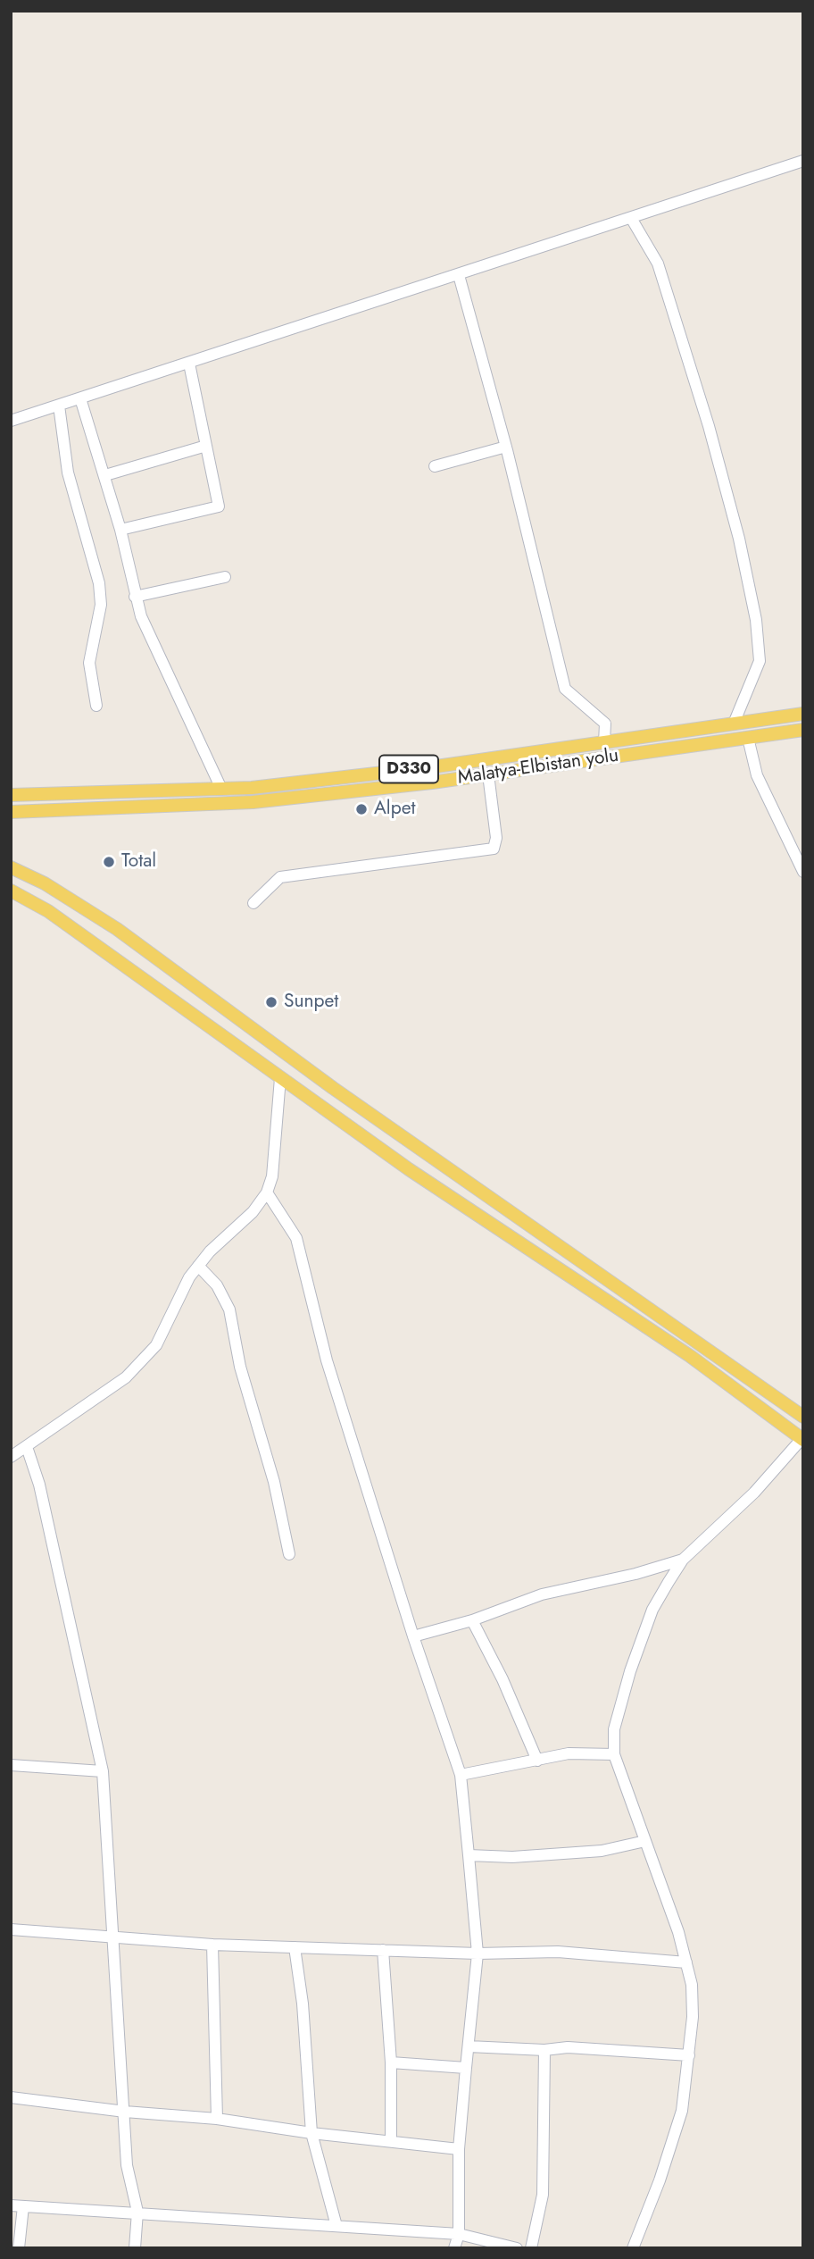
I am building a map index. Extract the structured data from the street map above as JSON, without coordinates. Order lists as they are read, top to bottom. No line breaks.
{"streets":{"main road":["Malatya-Elbistan yolu","D330"]},"places":["Alpet","Total","Sunpet"]}
